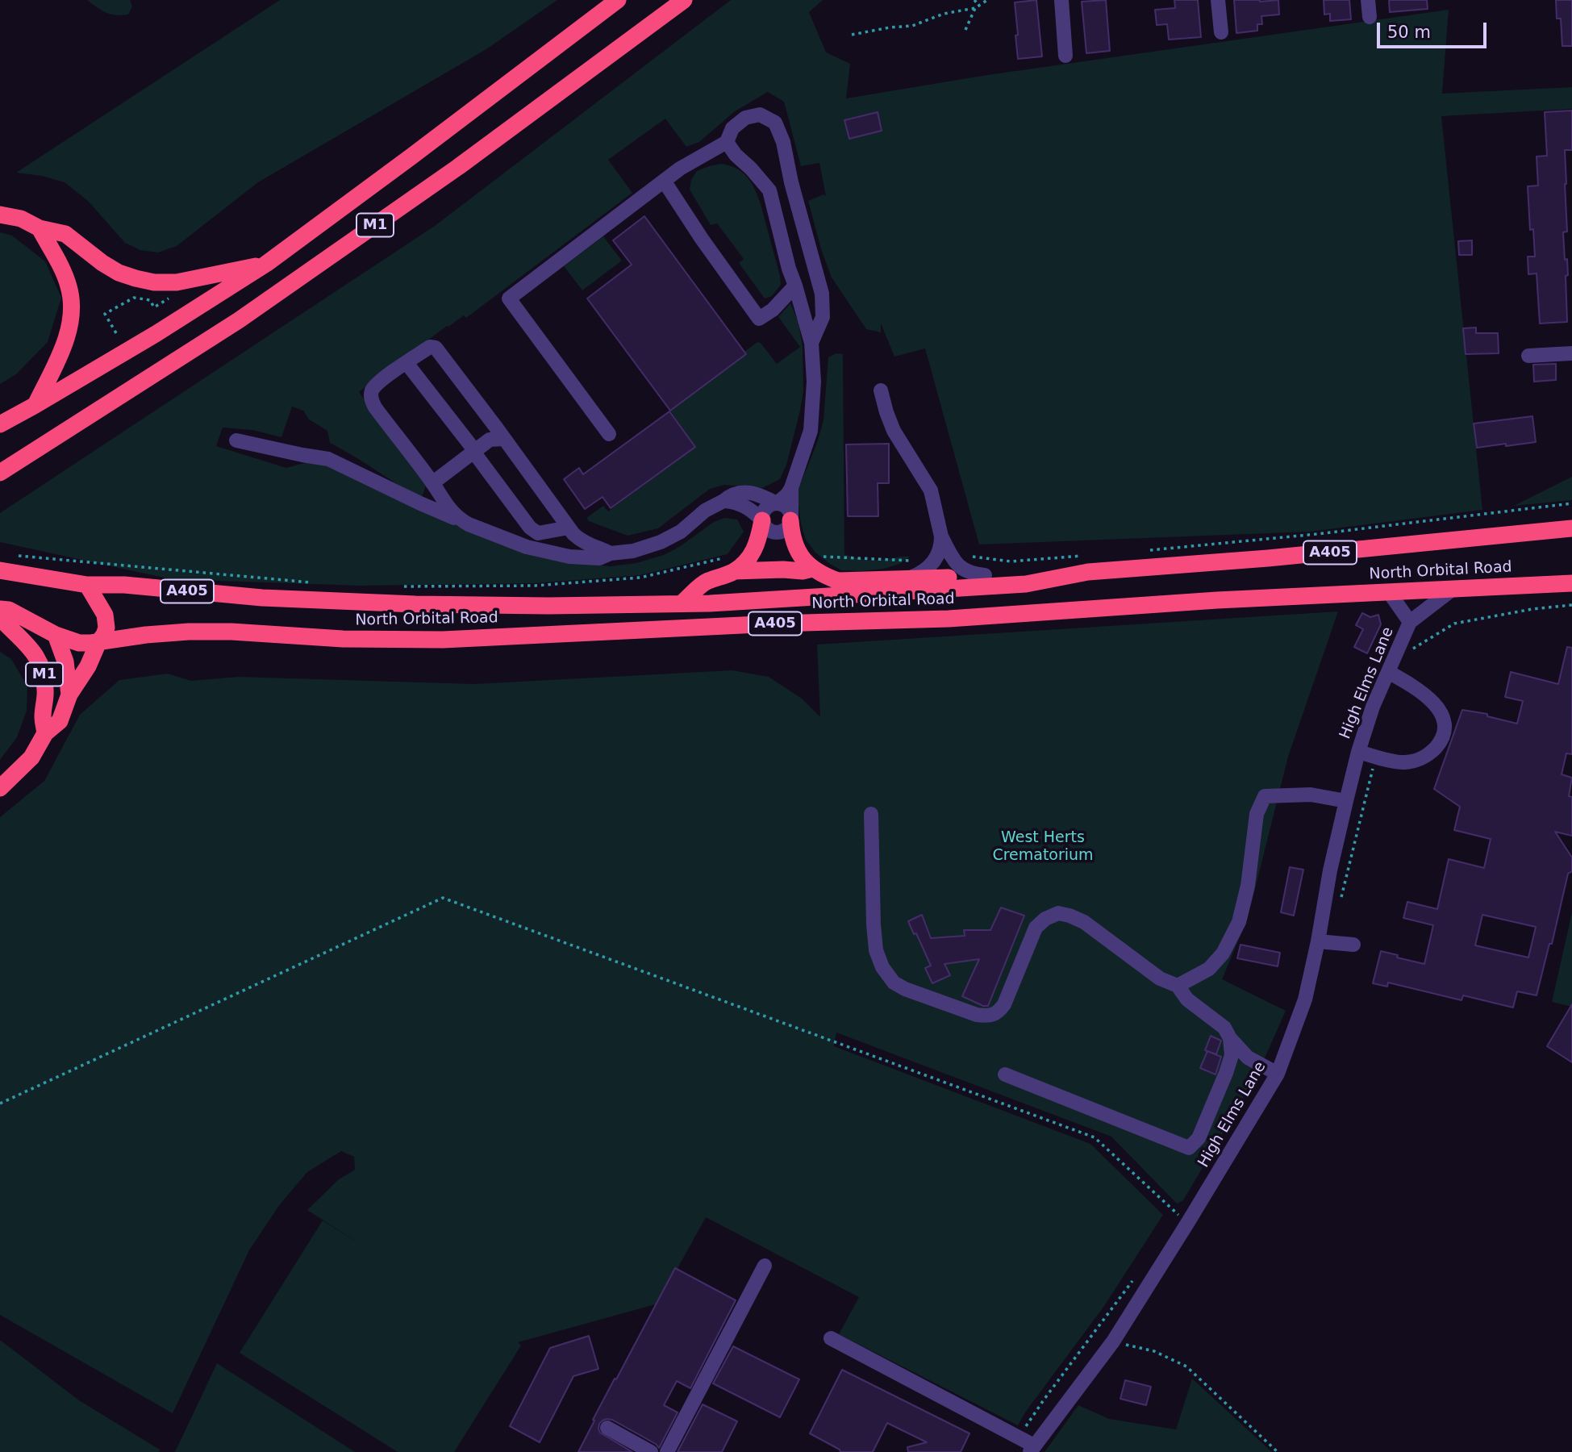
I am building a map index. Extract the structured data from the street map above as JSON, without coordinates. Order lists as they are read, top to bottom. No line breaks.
{"streets":{"highway":["M1","A405","North Orbital Road"],"street":["High Elms Lane"]},"crossings":[["M1","North Orbital Road"],["A405","North Orbital Road"],["North Orbital Road","High Elms Lane"]],"parks":["West Herts Crematorium"],"scale_bar":"50 m"}
